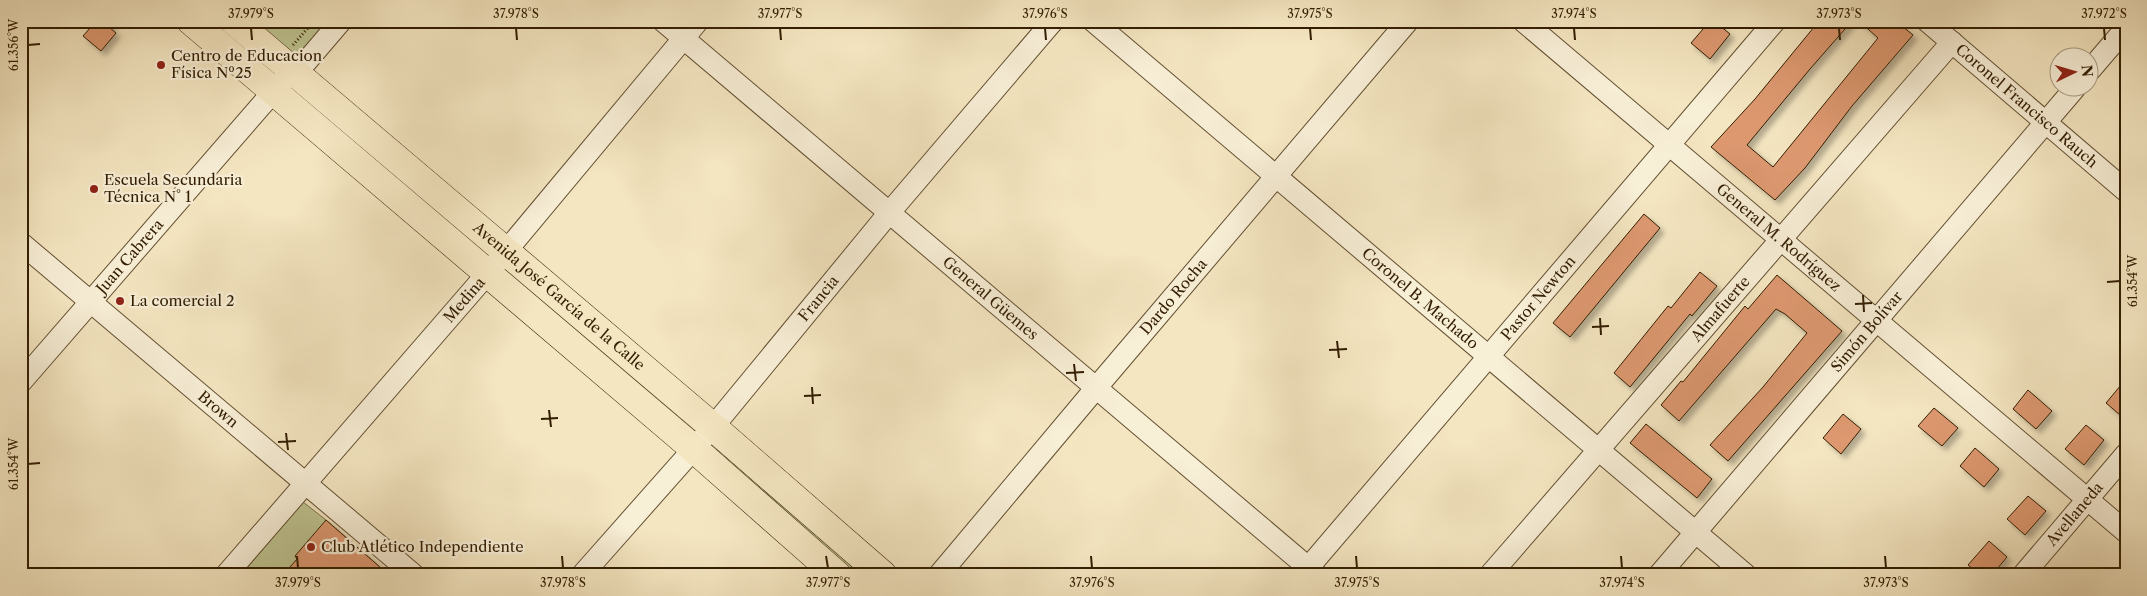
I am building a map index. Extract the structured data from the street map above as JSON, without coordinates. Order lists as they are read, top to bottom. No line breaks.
{"streets":{"main road":["Avenida José García de la Calle"],"street":["Coronel Francisco Rauch","General M. Rodríguez","Juan Cabrera","Dardo Rocha","General Güemes","Coronel B. Machado","Pastor Newton","Francia","Medina","Almafuerte","Simón Bolívar","Brown","Avellaneda"]},"crossings":[["Coronel Francisco Rauch","Almafuerte"],["Coronel Francisco Rauch","Simón Bolívar"],["General M. Rodríguez","Pastor Newton"],["General M. Rodríguez","Almafuerte"],["General M. Rodríguez","Simón Bolívar"],["General M. Rodríguez","Avellaneda"],["Juan Cabrera","Avenida José García de la Calle"],["Juan Cabrera","Brown"],["Dardo Rocha","General Güemes"],["Dardo Rocha","Coronel B. Machado"],["Avenida José García de la Calle","Francia"],["Avenida José García de la Calle","Medina"],["General Güemes","Pastor Newton"],["General Güemes","Francia"],["General Güemes","Medina"],["Coronel B. Machado","Pastor Newton"],["Coronel B. Machado","Almafuerte"],["Coronel B. Machado","Simón Bolívar"],["Medina","Brown"]],"places":["Centro de Educacion Física Nº25","Escuela Secundaria Técnica N° 1","La comercial 2","Club Atlético Independiente"],"north":"right","coordinates":["37.979°S","37.978°S","37.977°S","37.976°S","37.975°S","37.974°S","37.973°S","37.972°S","61.356°W","61.354°W"]}
